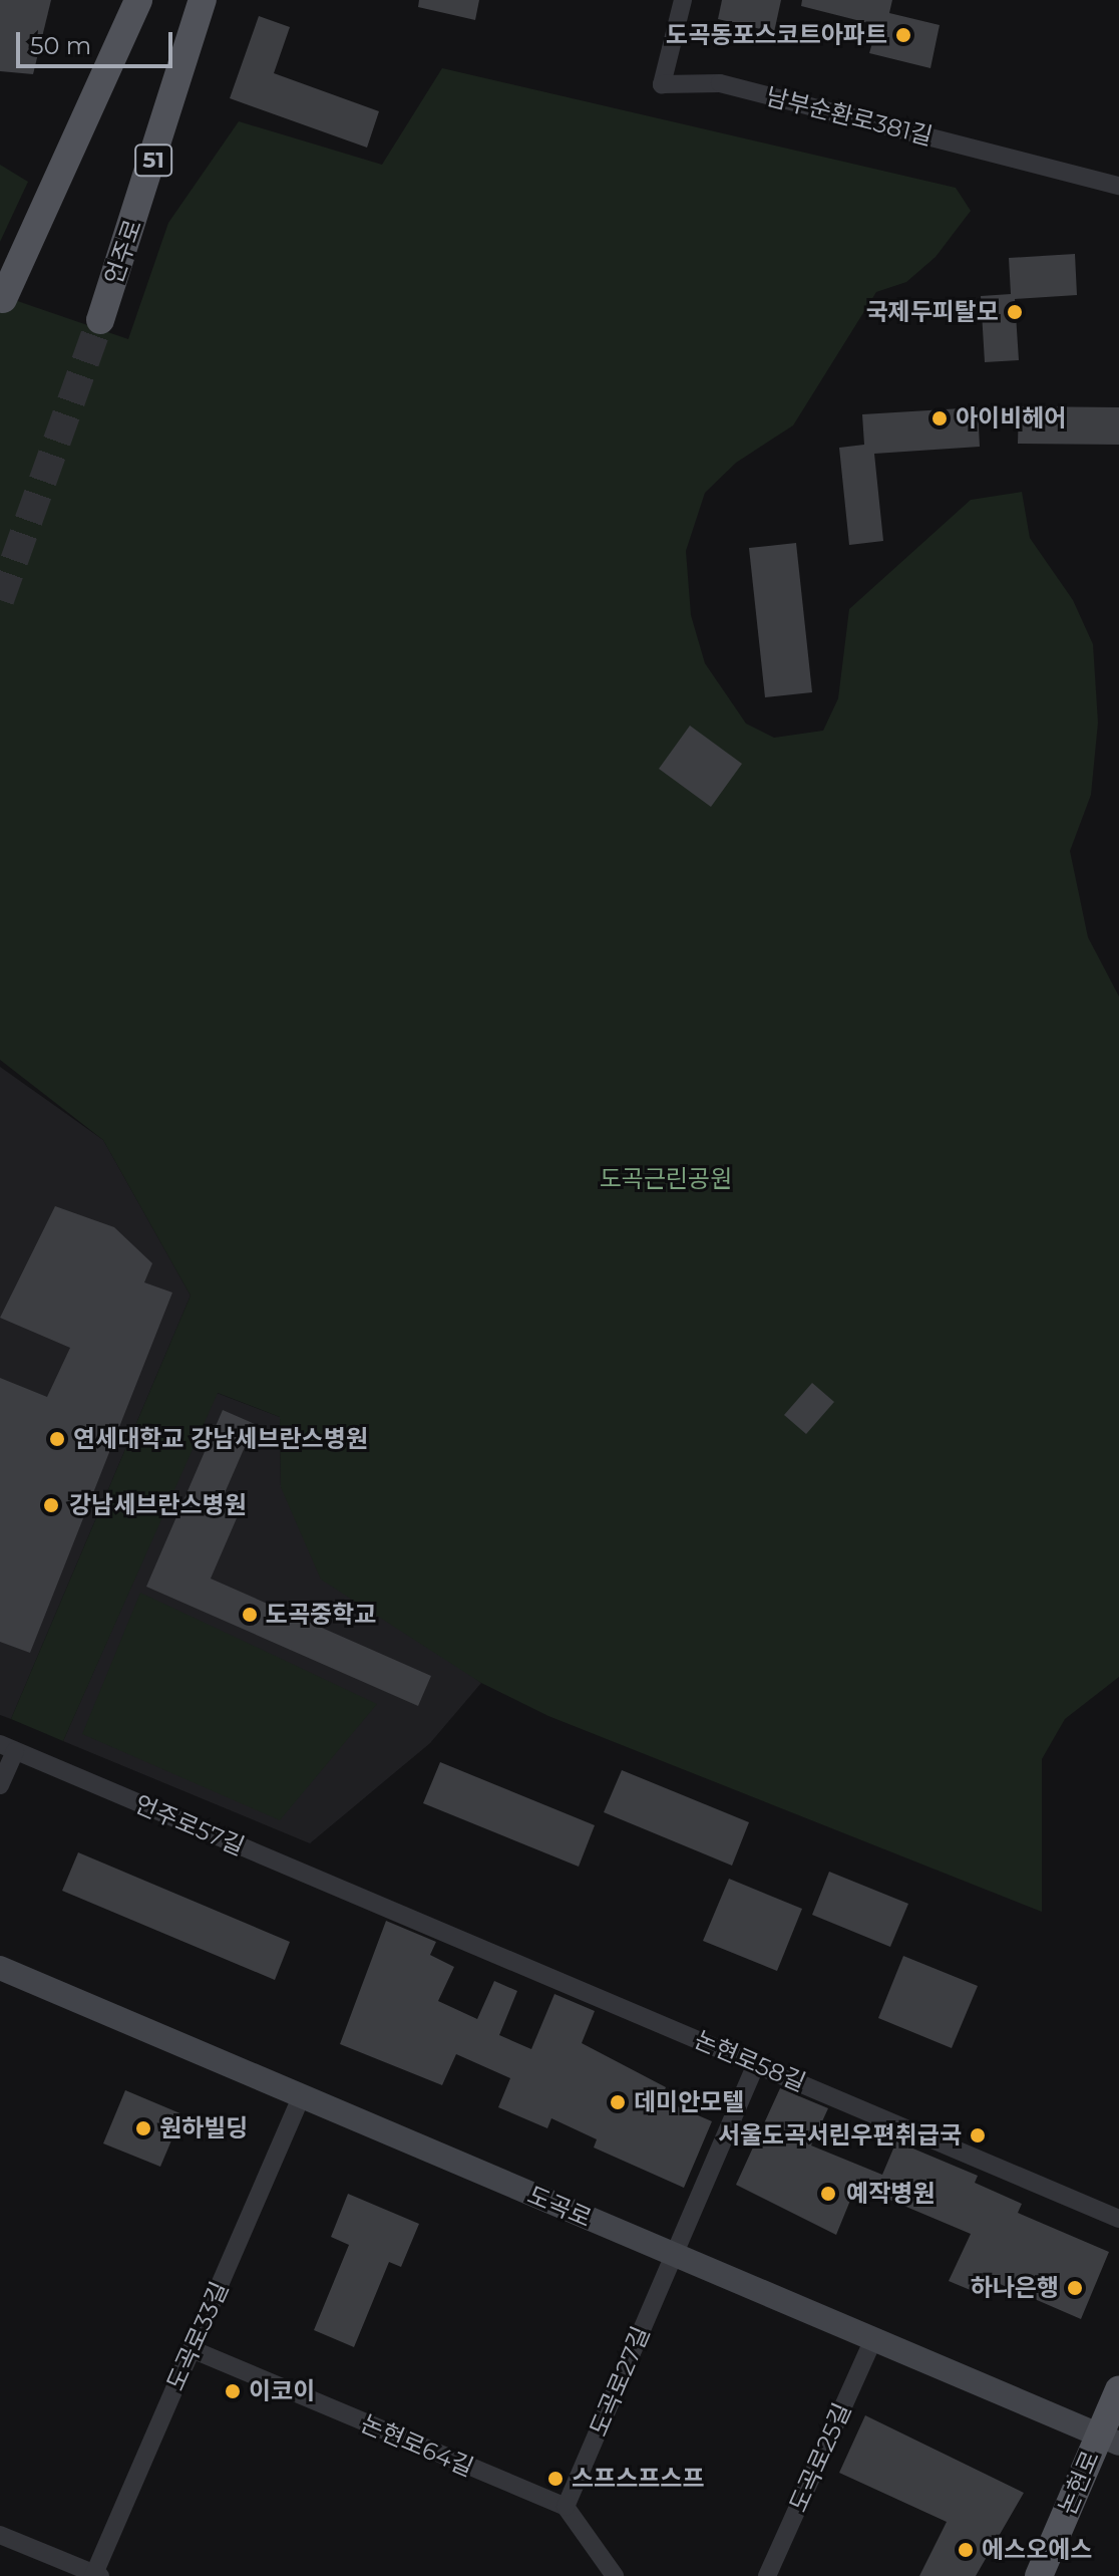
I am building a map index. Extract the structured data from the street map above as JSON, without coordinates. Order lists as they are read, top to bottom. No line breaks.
{"streets":{"main road":["51","언주로","도곡로","논현로"],"street":["남부순환로381길","언주로57길","논현로58길","도곡로33길","도곡로27길","논현로64길","도곡로25길"]},"crossings":[["언주로57길","논현로58길"],["논현로58길","도곡로27길"],["도곡로","도곡로33길"],["도곡로","도곡로27길"],["도곡로","도곡로25길"],["도곡로","논현로"],["도곡로33길","논현로64길"],["도곡로27길","논현로64길"]],"parks":["도곡근린공원"],"places":["도곡동포스코트아파트","국제두피탈모","아이비헤어","연세대학교 강남세브란스병원","강남세브란스병원","도곡중학교","데미안모텔","원하빌딩","서울도곡서린우편취급국","예작병원","하나은행","이코이","스프스프스프","에스오에스"],"scale_bar":"50 m"}
